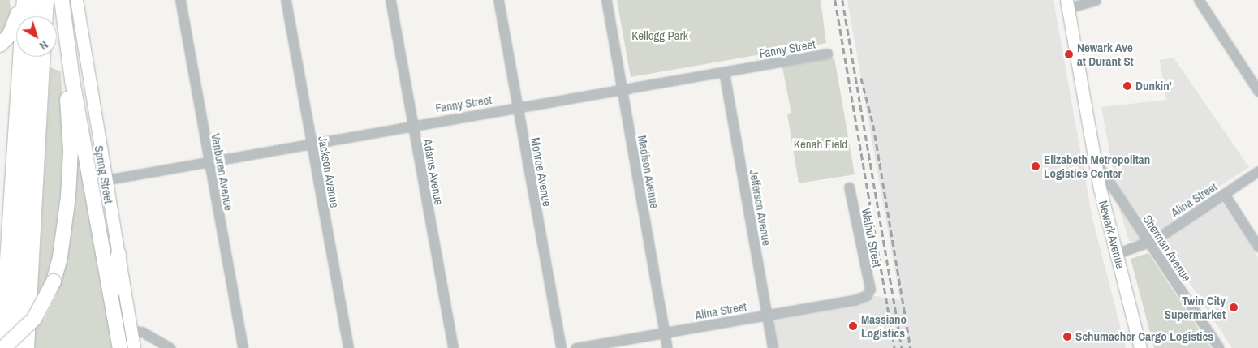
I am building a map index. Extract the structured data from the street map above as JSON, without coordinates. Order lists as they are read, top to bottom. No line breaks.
{"streets":{"main road":["Spring Street","Newark Avenue"],"street":["Fanny Street","Vanburen Avenue","Jackson Avenue","Adams Avenue","Monroe Avenue","Madison Avenue","Alina Street","Jefferson Avenue","Walnut Street","Sherman Avenue"]},"crossings":[["Fanny Street","Vanburen Avenue"],["Fanny Street","Jackson Avenue"],["Fanny Street","Adams Avenue"],["Fanny Street","Monroe Avenue"],["Fanny Street","Madison Avenue"],["Fanny Street","Spring Street"],["Fanny Street","Jefferson Avenue"],["Madison Avenue","Alina Street"],["Alina Street","Jefferson Avenue"],["Alina Street","Newark Avenue"],["Alina Street","Walnut Street"],["Alina Street","Sherman Avenue"],["Newark Avenue","Sherman Avenue"]],"parks":["Kellogg Park","Kenah Field"],"places":["Newark Ave at Durant St","Dunkin'","Elizabeth Metropolitan Logistics Center","Twin City Supermarket","Massiano Logistics","Schumacher Cargo Logistics"],"north":"bottom right"}
